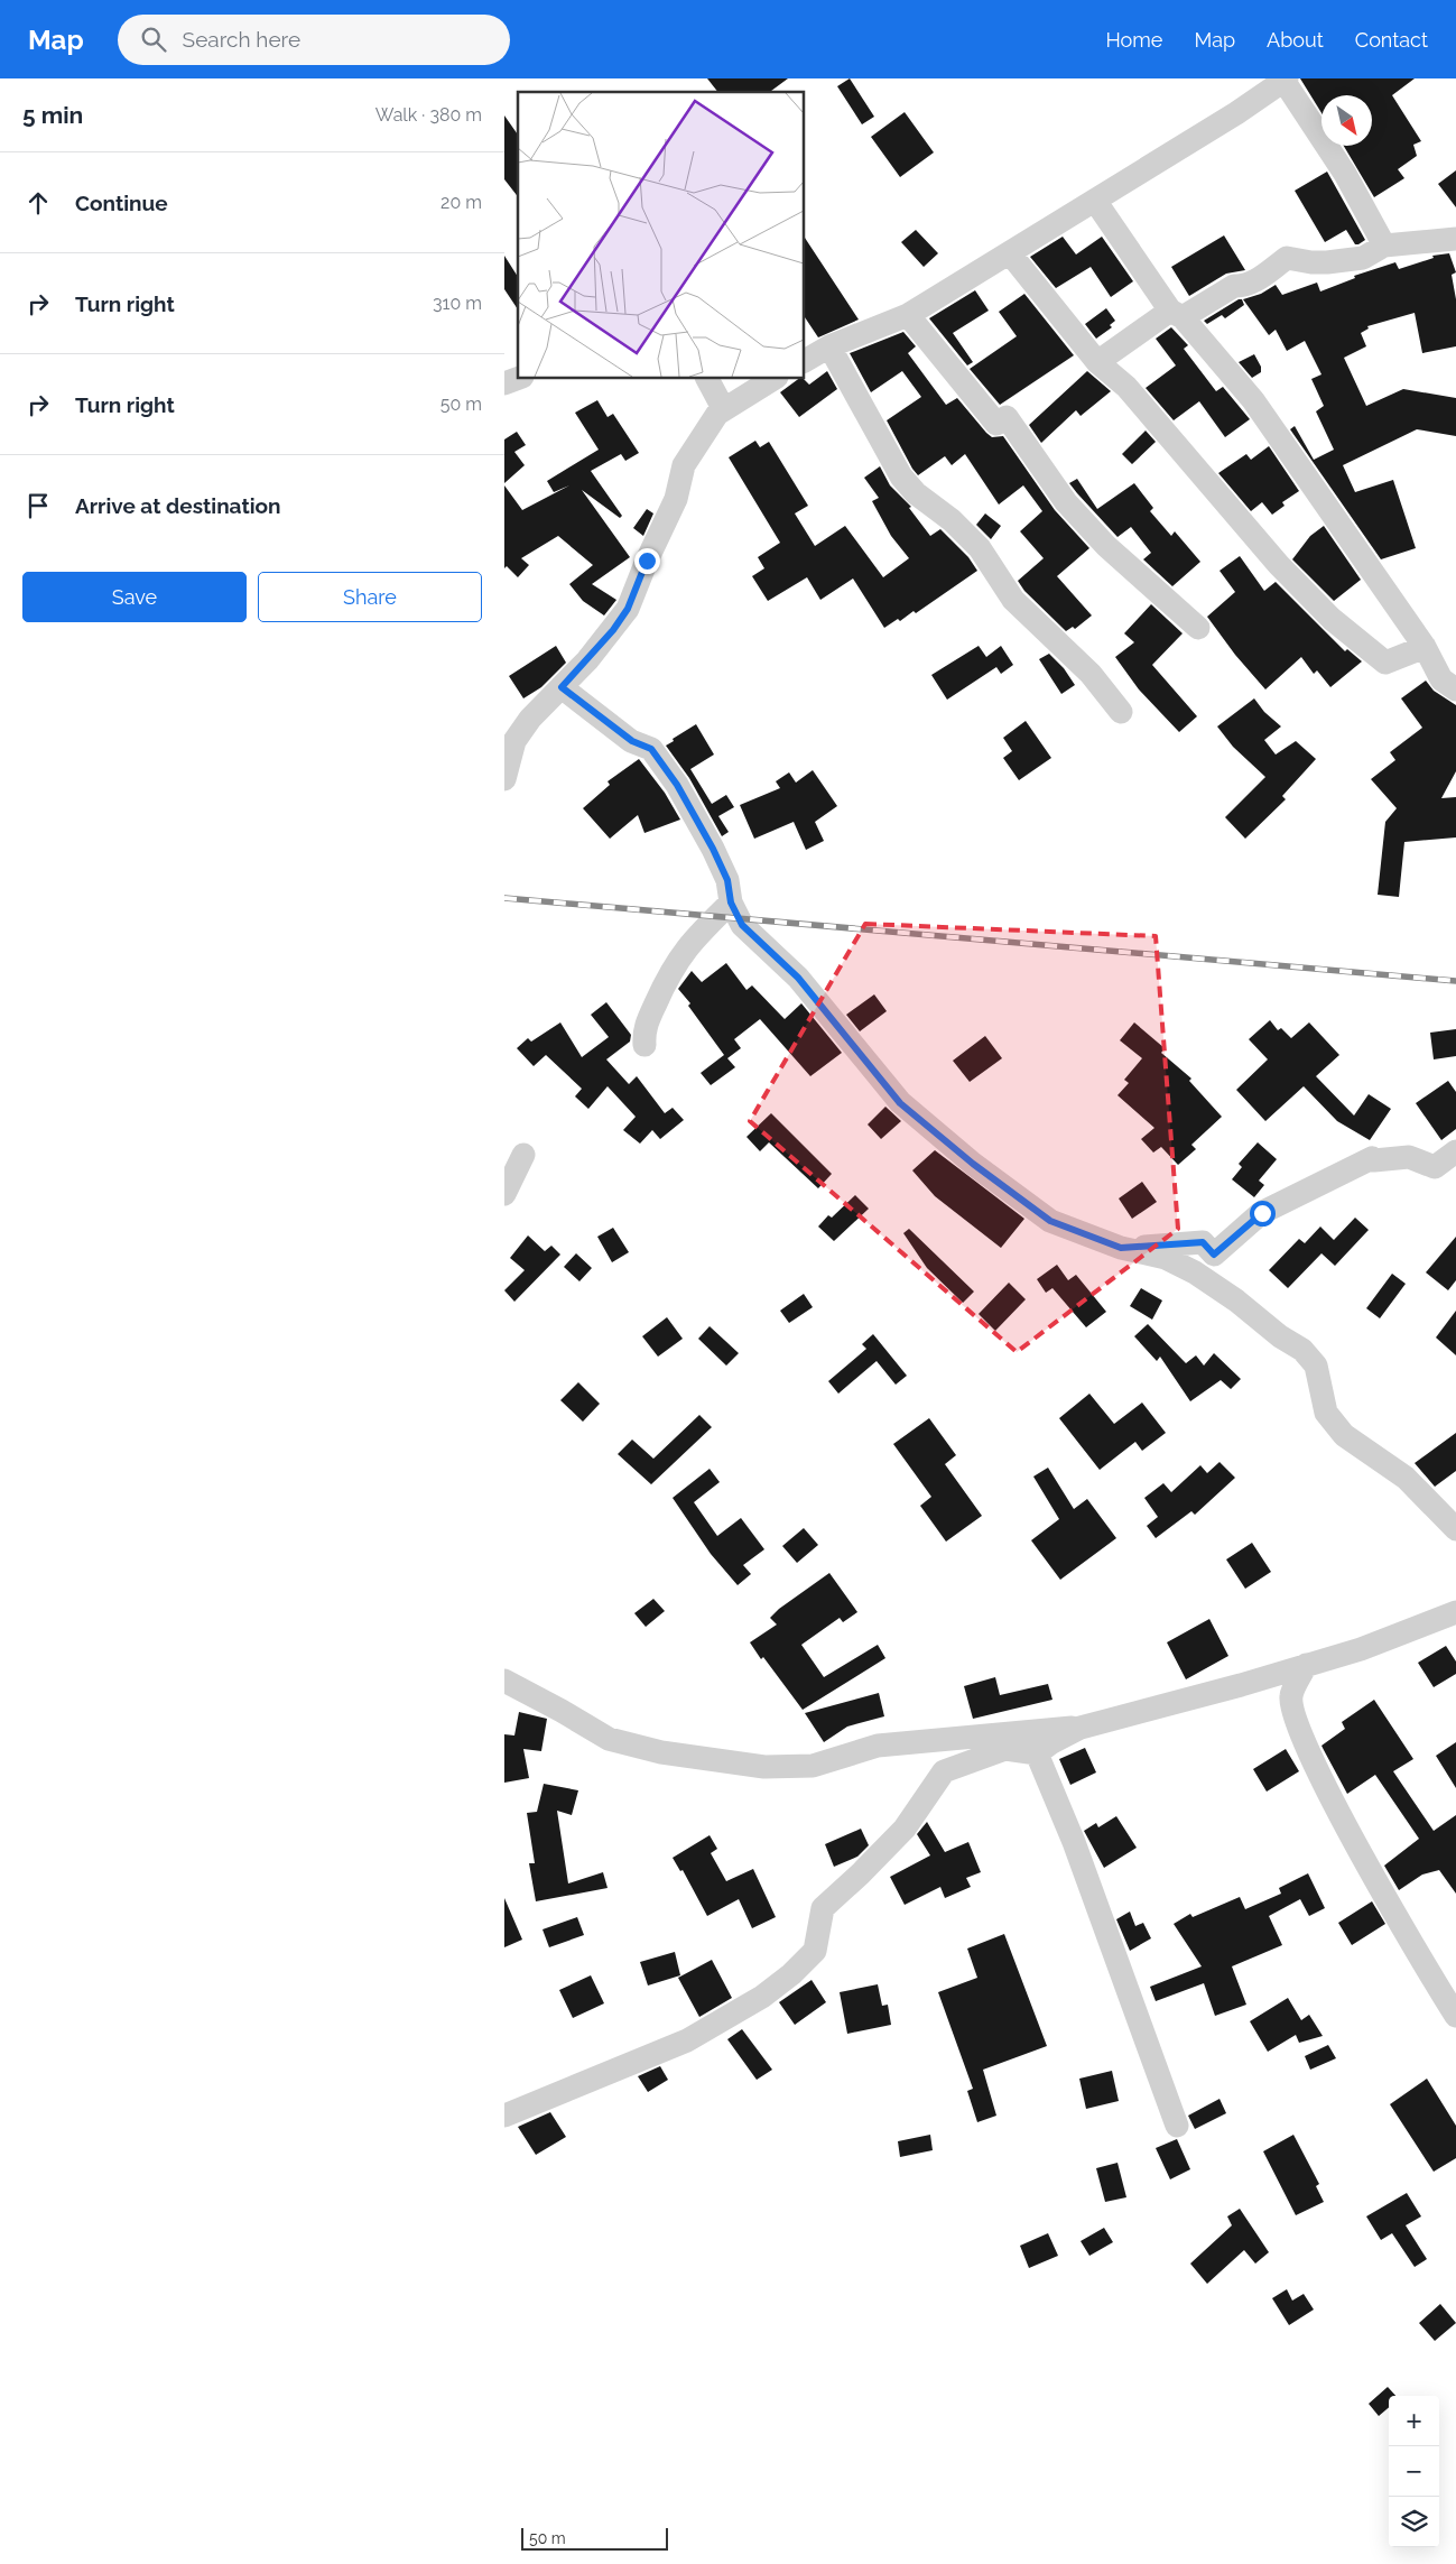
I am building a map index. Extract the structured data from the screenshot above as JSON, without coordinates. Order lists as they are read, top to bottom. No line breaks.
{"scale_bar":"50 m","north":"bottom right","page":{"header":"Map","search":"Search here","nav":["Home","Map","About","Contact"],"heading":["5 min","Walk · 380 m"],"list":[["Continue","20 m"],["Turn right","310 m"],["Turn right","50 m"],"Arrive at destination"],"buttons":["Save","Share"],"map_buttons":["+","−"],"scale":"50 m"}}
